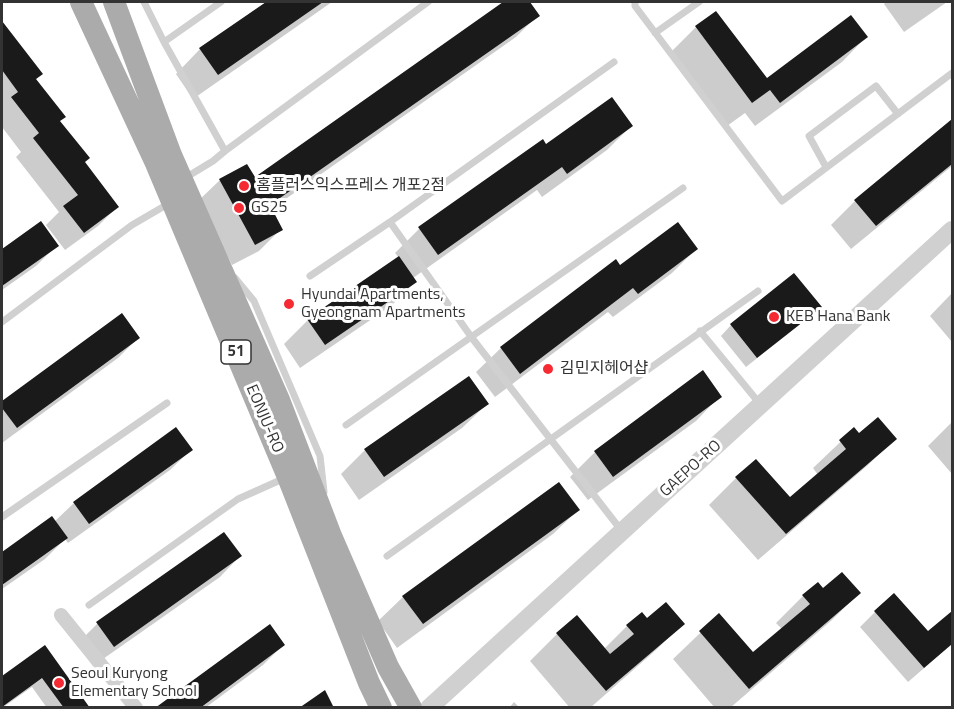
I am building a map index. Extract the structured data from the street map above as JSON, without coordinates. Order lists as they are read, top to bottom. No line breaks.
{"streets":{"main road":["51","EONJU-RO"],"street":["GAEPO-RO"]},"places":["홈플러스익스프레스 개포2점","GS25","Hyundai Apartments, Gyeongnam Apartments","KEB Hana Bank","김민지헤어샵","Seoul Kuryong Elementary School"]}
